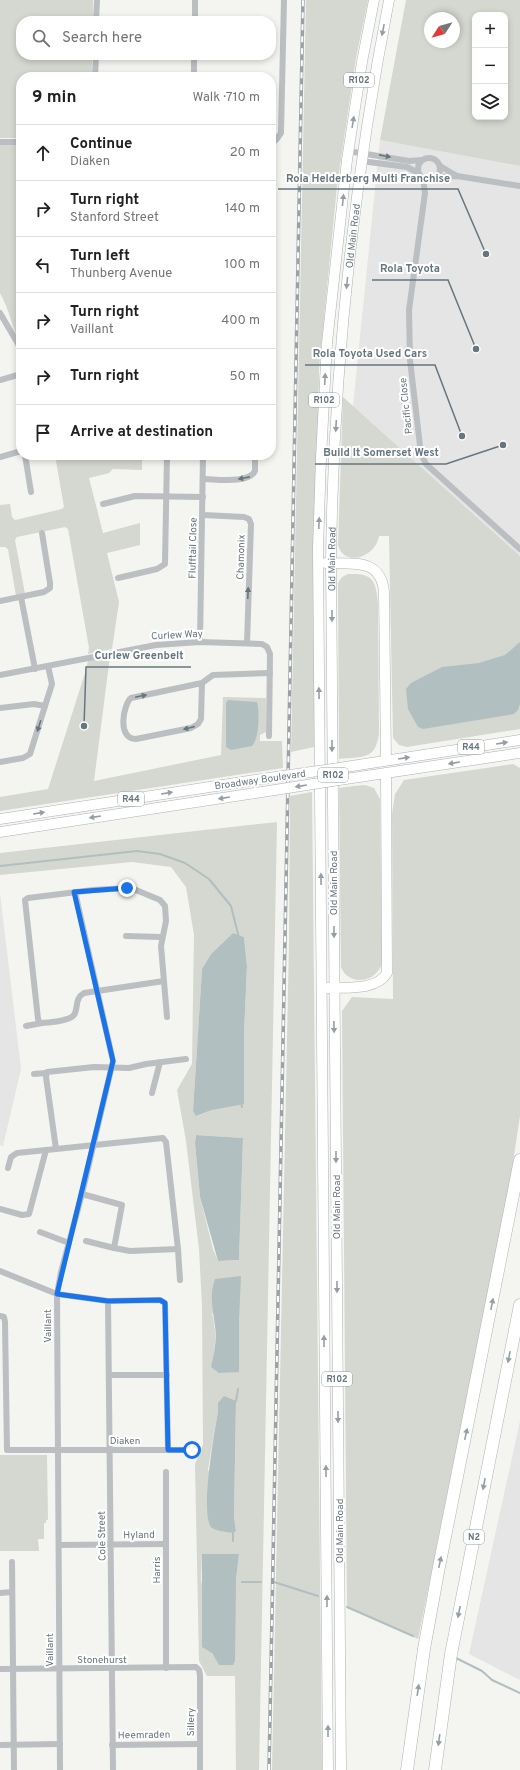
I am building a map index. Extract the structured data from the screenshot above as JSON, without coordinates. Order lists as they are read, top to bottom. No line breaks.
{"streets":{"highway":["N2"],"main road":["R102","Old Main Road","R44","Broadway Boulevard"],"street":["Pacific Close","Flufftail Close","Chamonix","Curlew Way","Vaillant","Diaken","Hyland","Cole Street","Harris","Stonehurst","Sillery","Heemraden"]},"crossings":[["Flufftail Close","Chamonix"],["Flufftail Close","Curlew Way"],["Chamonix","Curlew Way"],["Vaillant","Diaken"],["Vaillant","Hyland"],["Vaillant","Stonehurst"],["Diaken","Cole Street"],["Hyland","Cole Street"],["Hyland","Harris"],["Cole Street","Stonehurst"],["Cole Street","Heemraden"],["Harris","Stonehurst"],["Stonehurst","Sillery"],["Sillery","Heemraden"]],"places":["Rola Helderberg Multi Franchise","Rola Toyota","Rola Toyota Used Cars","Build It Somerset West","Curlew Greenbelt"],"north":"bottom left","page":{"map_buttons":["+","−"],"search":"Search here","heading":["9 min","Walk · 710 m"],"list":[["Continue","Diaken","20 m"],["Turn right","Stanford Street","140 m"],["Turn left","Thunberg Avenue","100 m"],["Turn right","Vaillant","400 m"],["Turn right","50 m"],"Arrive at destination"]}}
